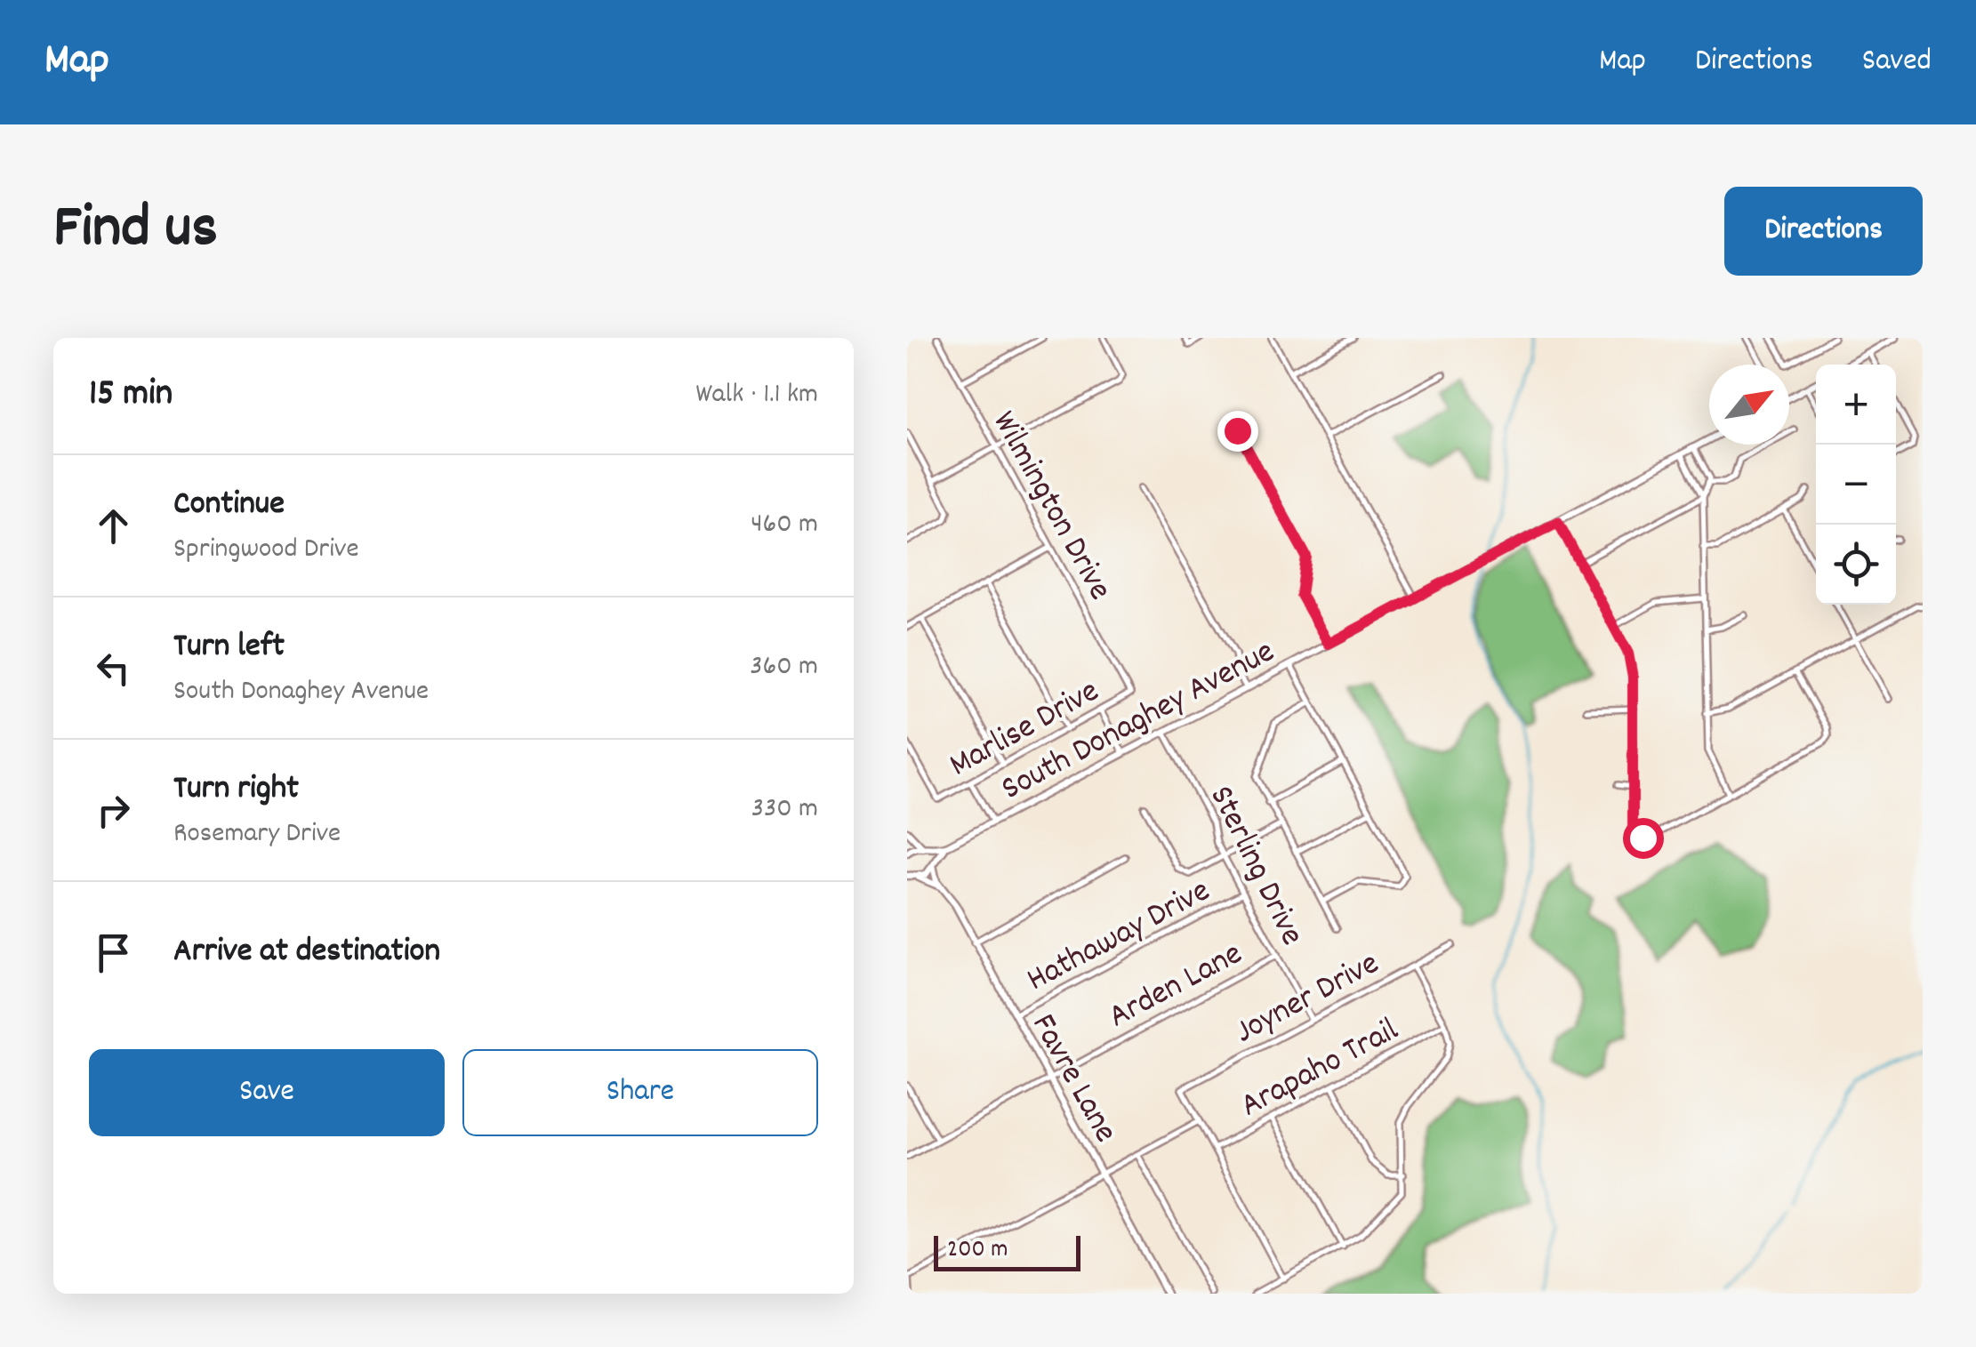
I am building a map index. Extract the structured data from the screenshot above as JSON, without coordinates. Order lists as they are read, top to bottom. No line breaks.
{"streets":{"street":["Wilmington Drive","South Donaghey Avenue","Marlise Drive","Sterling Drive","Hathaway Drive","Arden Lane","Joyner Drive","Arapaho Trail","Favre Lane"]},"crossings":[["Wilmington Drive","Marlise Drive"],["South Donaghey Avenue","Sterling Drive"],["South Donaghey Avenue","Favre Lane"],["Sterling Drive","Hathaway Drive"],["Sterling Drive","Arden Lane"],["Sterling Drive","Joyner Drive"],["Hathaway Drive","Favre Lane"],["Arden Lane","Favre Lane"]],"scale_bar":"200 m","north":"top right","page":{"header":"Map","nav":["Map","Directions","Saved"],"title":"Find us","buttons":["Directions",["Save","Share"]],"heading":["15 min","Walk · 1.1 km"],"map_buttons":["+","−"],"list":[["Continue","Springwood Drive","460 m"],["Turn left","South Donaghey Avenue","360 m"],["Turn right","Rosemary Drive","330 m"],"Arrive at destination"],"scale":"200 m"}}
